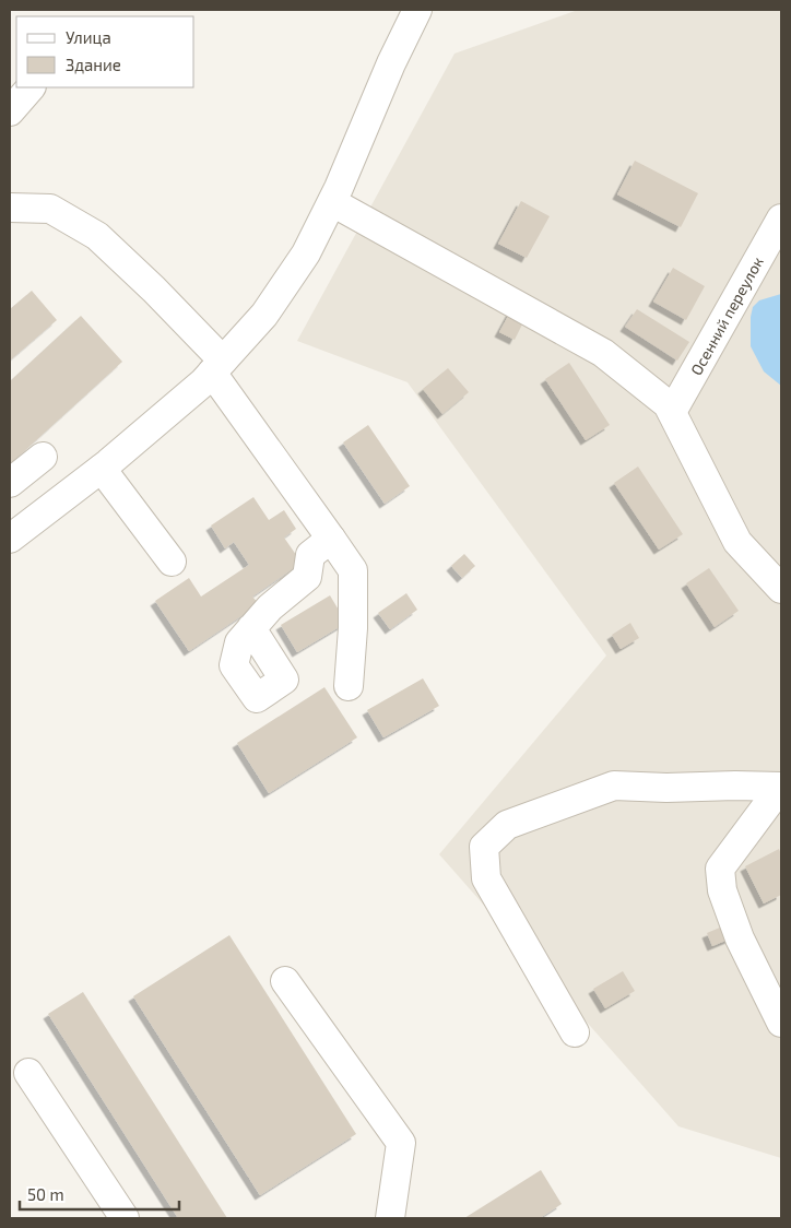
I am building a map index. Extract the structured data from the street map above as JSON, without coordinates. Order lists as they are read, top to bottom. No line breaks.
{"streets":{"street":["Осенний переулок"]},"legend":["Улица","Здание"],"scale_bar":"50 m"}
